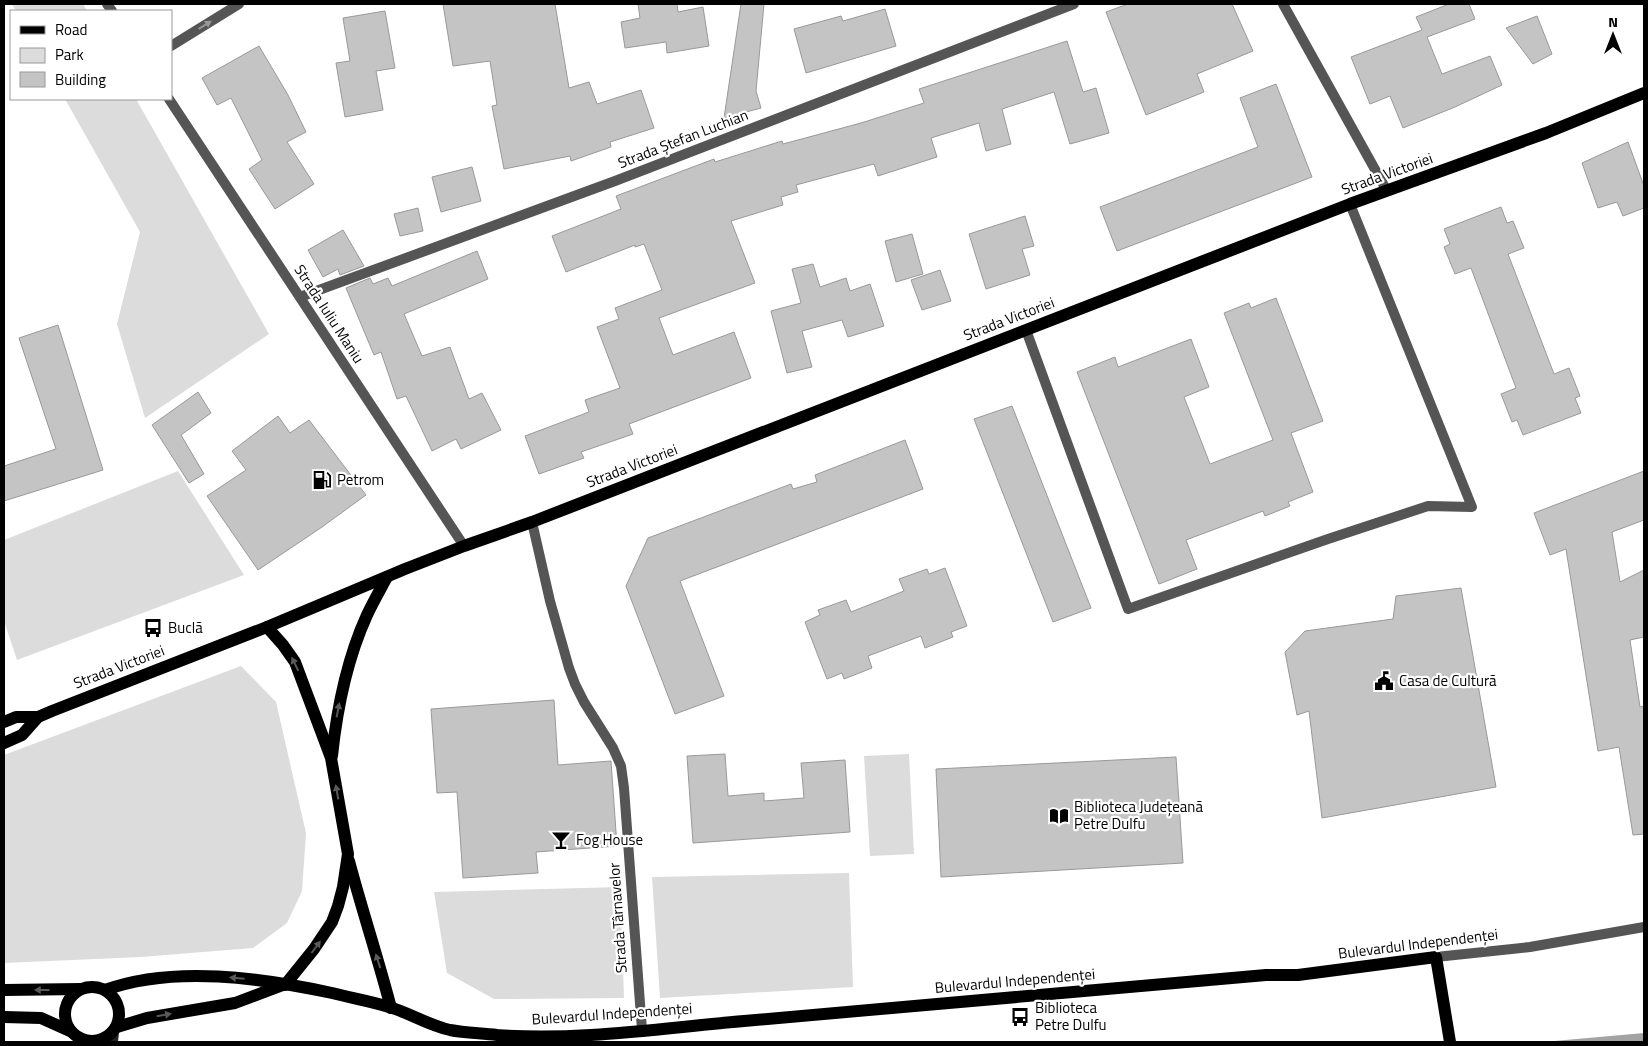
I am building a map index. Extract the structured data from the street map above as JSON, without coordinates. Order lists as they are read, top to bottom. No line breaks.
{"streets":{"main road":["Strada Victoriei","Bulevardul Independenței"],"street":["Strada Ștefan Luchian","Strada Iuliu Maniu","Strada Târnavelor"]},"crossings":[["Strada Ștefan Luchian","Strada Iuliu Maniu"],["Strada Victoriei","Strada Iuliu Maniu"],["Strada Victoriei","Strada Târnavelor"],["Strada Târnavelor","Bulevardul Independenței"]],"places":{"fuel station":["Petrom"],"bus stop":["Buclă","Biblioteca Petre Dulfu"],"public building":["Casa de Cultură"],"library":["Biblioteca Județeană Petre Dulfu"],"bar":["Fog House"]},"legend":["Road","Park","Building"],"north":"top"}
